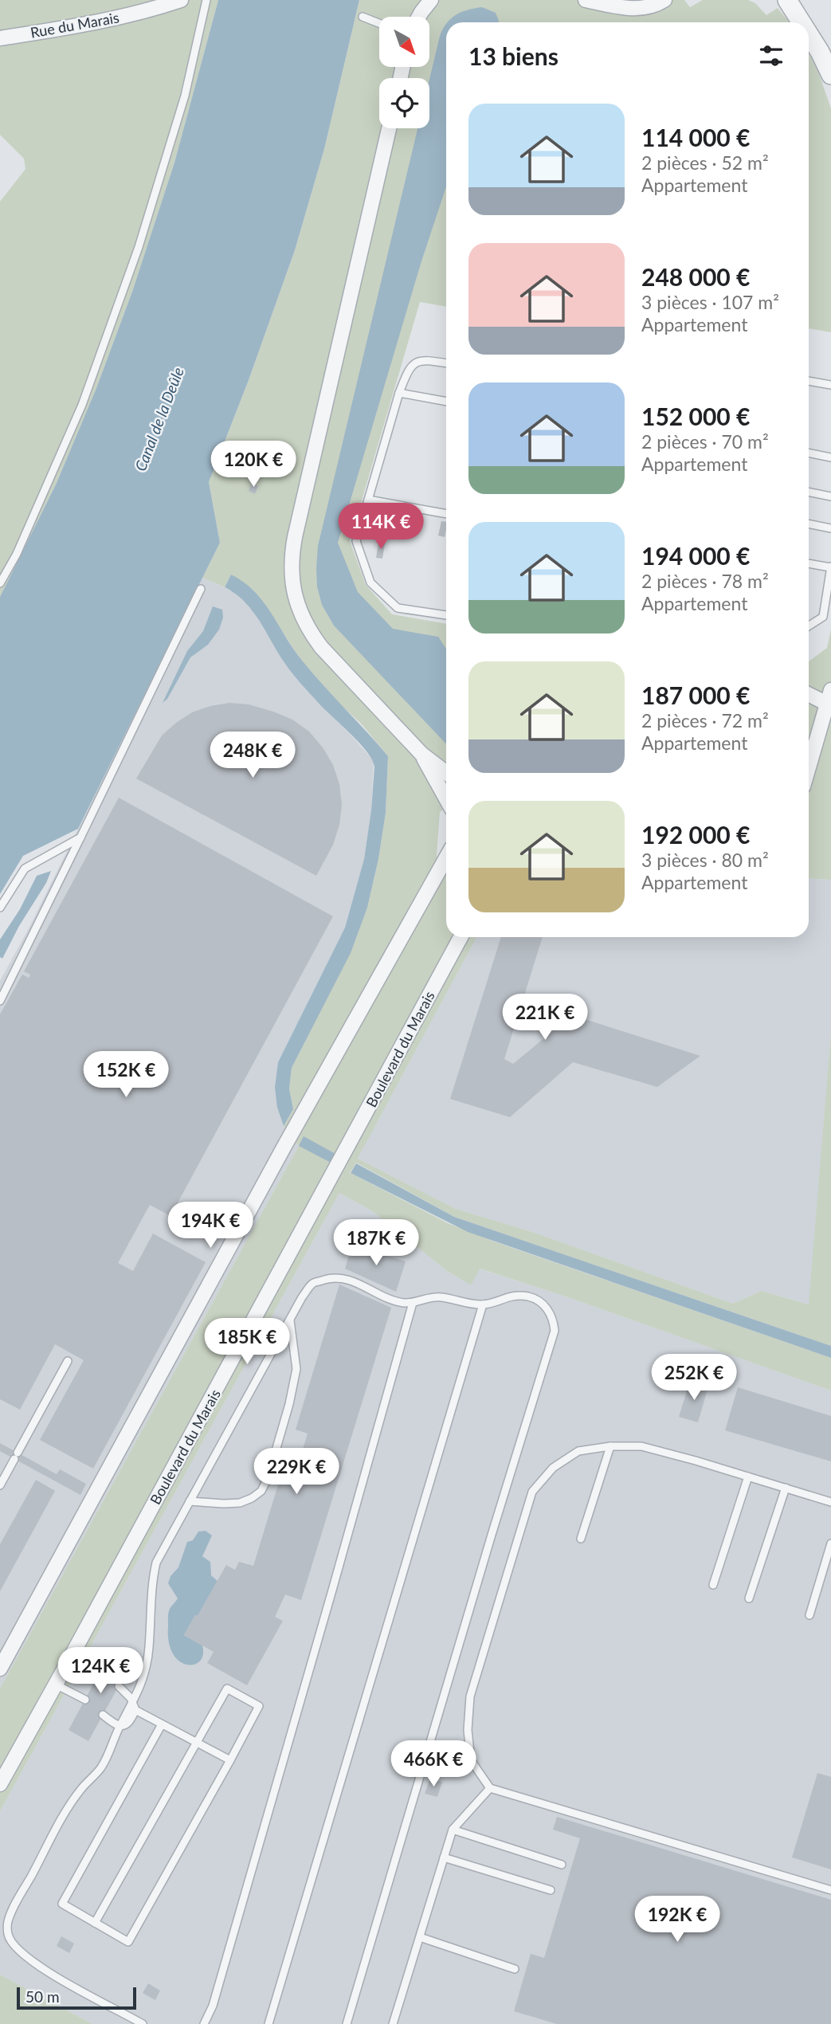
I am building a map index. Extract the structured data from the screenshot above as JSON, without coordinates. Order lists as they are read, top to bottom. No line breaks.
{"streets":{"street":["Rue du Marais","Boulevard du Marais"]},"water":["Canal de la Deûle"],"scale_bar":"50 m","north":"bottom right","page":{"heading":"13 biens","list":[{"name":"114 000 €","note":"2 pièces · 52 m² · Appartement"},{"name":"248 000 €","note":"3 pièces · 107 m² · Appartement"},{"name":"152 000 €","note":"2 pièces · 70 m² · Appartement"},{"name":"194 000 €","note":"2 pièces · 78 m² · Appartement"},{"name":"187 000 €","note":"2 pièces · 72 m² · Appartement"},{"name":"192 000 €","note":"3 pièces · 80 m² · Appartement"}],"price":["120K €","114K €","248K €","221K €","152K €","194K €","187K €","185K €","252K €","229K €","124K €","466K €","192K €"],"scale":"50 m"}}
